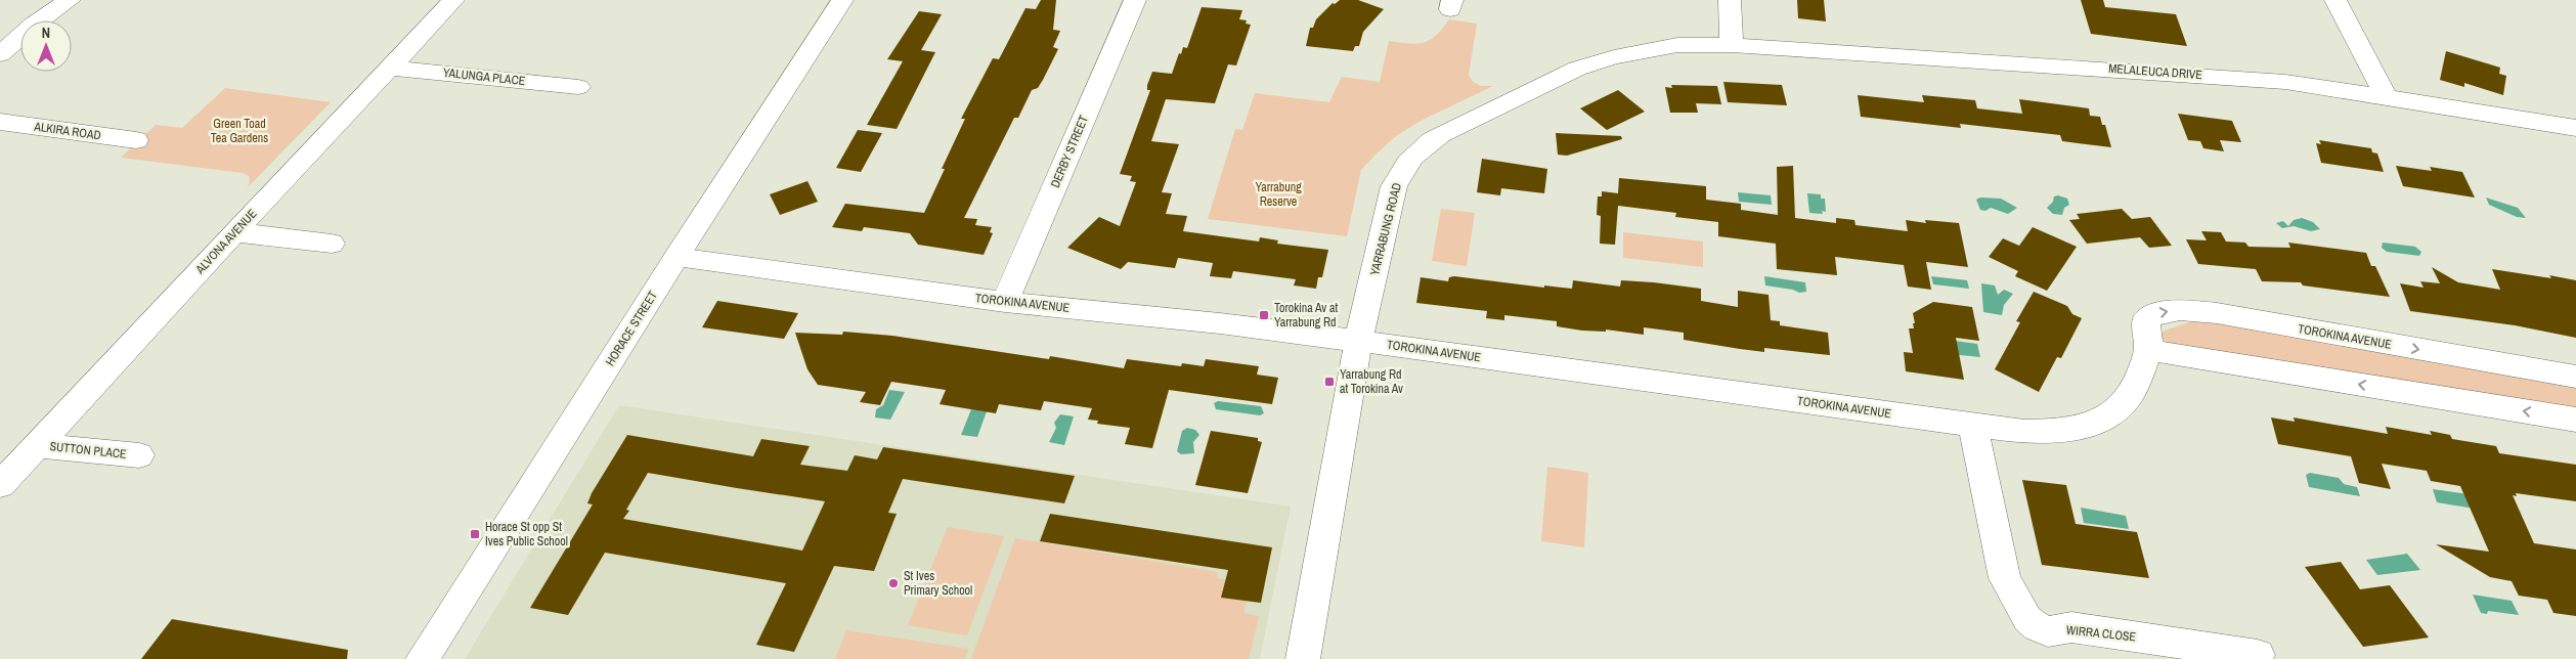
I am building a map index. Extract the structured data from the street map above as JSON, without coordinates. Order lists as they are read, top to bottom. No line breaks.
{"streets":{"street":["MELALEUCA DRIVE","YALUNGA PLACE","ALKIRA ROAD","DERBY STREET","YARRABUNG ROAD","ALVONA AVENUE","TOROKINA AVENUE","HORACE STREET","SUTTON PLACE","WIRRA CLOSE"]},"crossings":[["MELALEUCA DRIVE","YARRABUNG ROAD"],["YALUNGA PLACE","ALVONA AVENUE"],["DERBY STREET","TOROKINA AVENUE"],["YARRABUNG ROAD","TOROKINA AVENUE"],["ALVONA AVENUE","SUTTON PLACE"],["TOROKINA AVENUE","HORACE STREET"],["TOROKINA AVENUE","WIRRA CLOSE"]],"parks":["Green Toad Tea Gardens","Yarrabung Reserve"],"places":{"transit":["Torokina Av at Yarrabung Rd","Yarrabung Rd at Torokina Av","Horace St opp St Ives Public School"],"other":["St Ives Primary School"]},"north":"top"}
